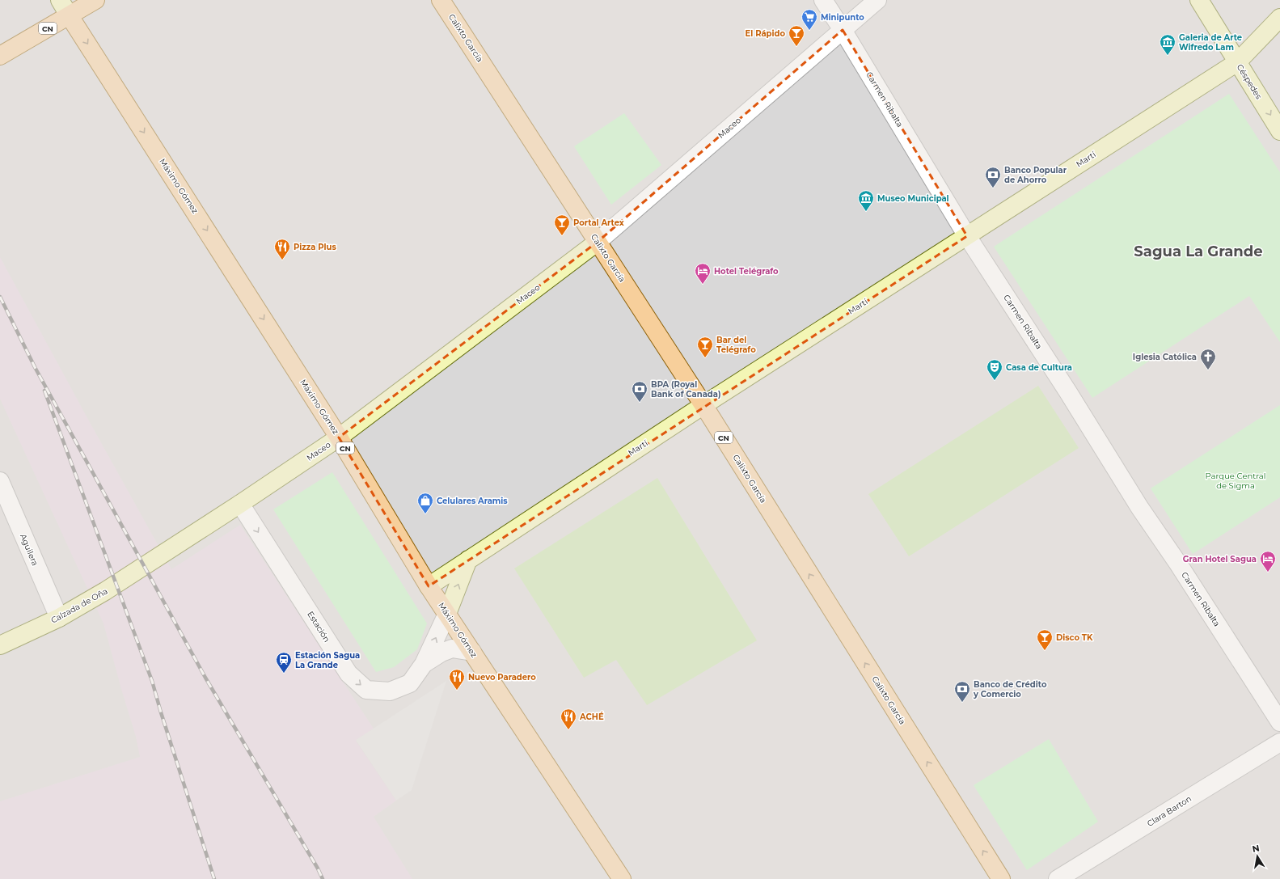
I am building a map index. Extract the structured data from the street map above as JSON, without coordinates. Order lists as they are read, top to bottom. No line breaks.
{"streets":{"main road":["CN","Calixto García","Céspedes","Maceo","Martí","Máximo Gómez","Calzada de Oña"],"street":["Carmen Ribalta","Aguilera","Estación","Clara Barton"]},"crossings":[["CN","Máximo Gómez"],["Calixto García","Maceo"],["Calixto García","Martí"],["Céspedes","Martí"],["Carmen Ribalta","Maceo"],["Carmen Ribalta","Martí"],["Maceo","Máximo Gómez"],["Maceo","Calzada de Oña"],["Maceo","Estación"],["Martí","Máximo Gómez"],["Máximo Gómez","Estación"],["Aguilera","Calzada de Oña"]],"one_way":["Calixto García","Céspedes","Máximo Gómez"],"districts":["Sagua La Grande"],"parks":["Parque Central de Sigma"],"places":{"supermarket":["Minipunto"],"bar":["El Rápido","Portal Artex","Bar del Telégrafo","Disco TK"],"museum":["Galeria de Arte Wifredo Lam","Museo Municipal"],"bank":["Banco Popular de Ahorro","BPA (Royal Bank of Canada)","Banco de Crédito y Comercio"],"restaurant":["Pizza Plus","Nuevo Paradero","ACHÉ"],"hotel":["Hotel Telégrafo","Gran Hotel Sagua"],"church":["Iglesia Católica"],"theatre":["Casa de Cultura"],"shop":["Celulares Aramis"],"station":["Estación Sagua La Grande"]},"north":"top"}
